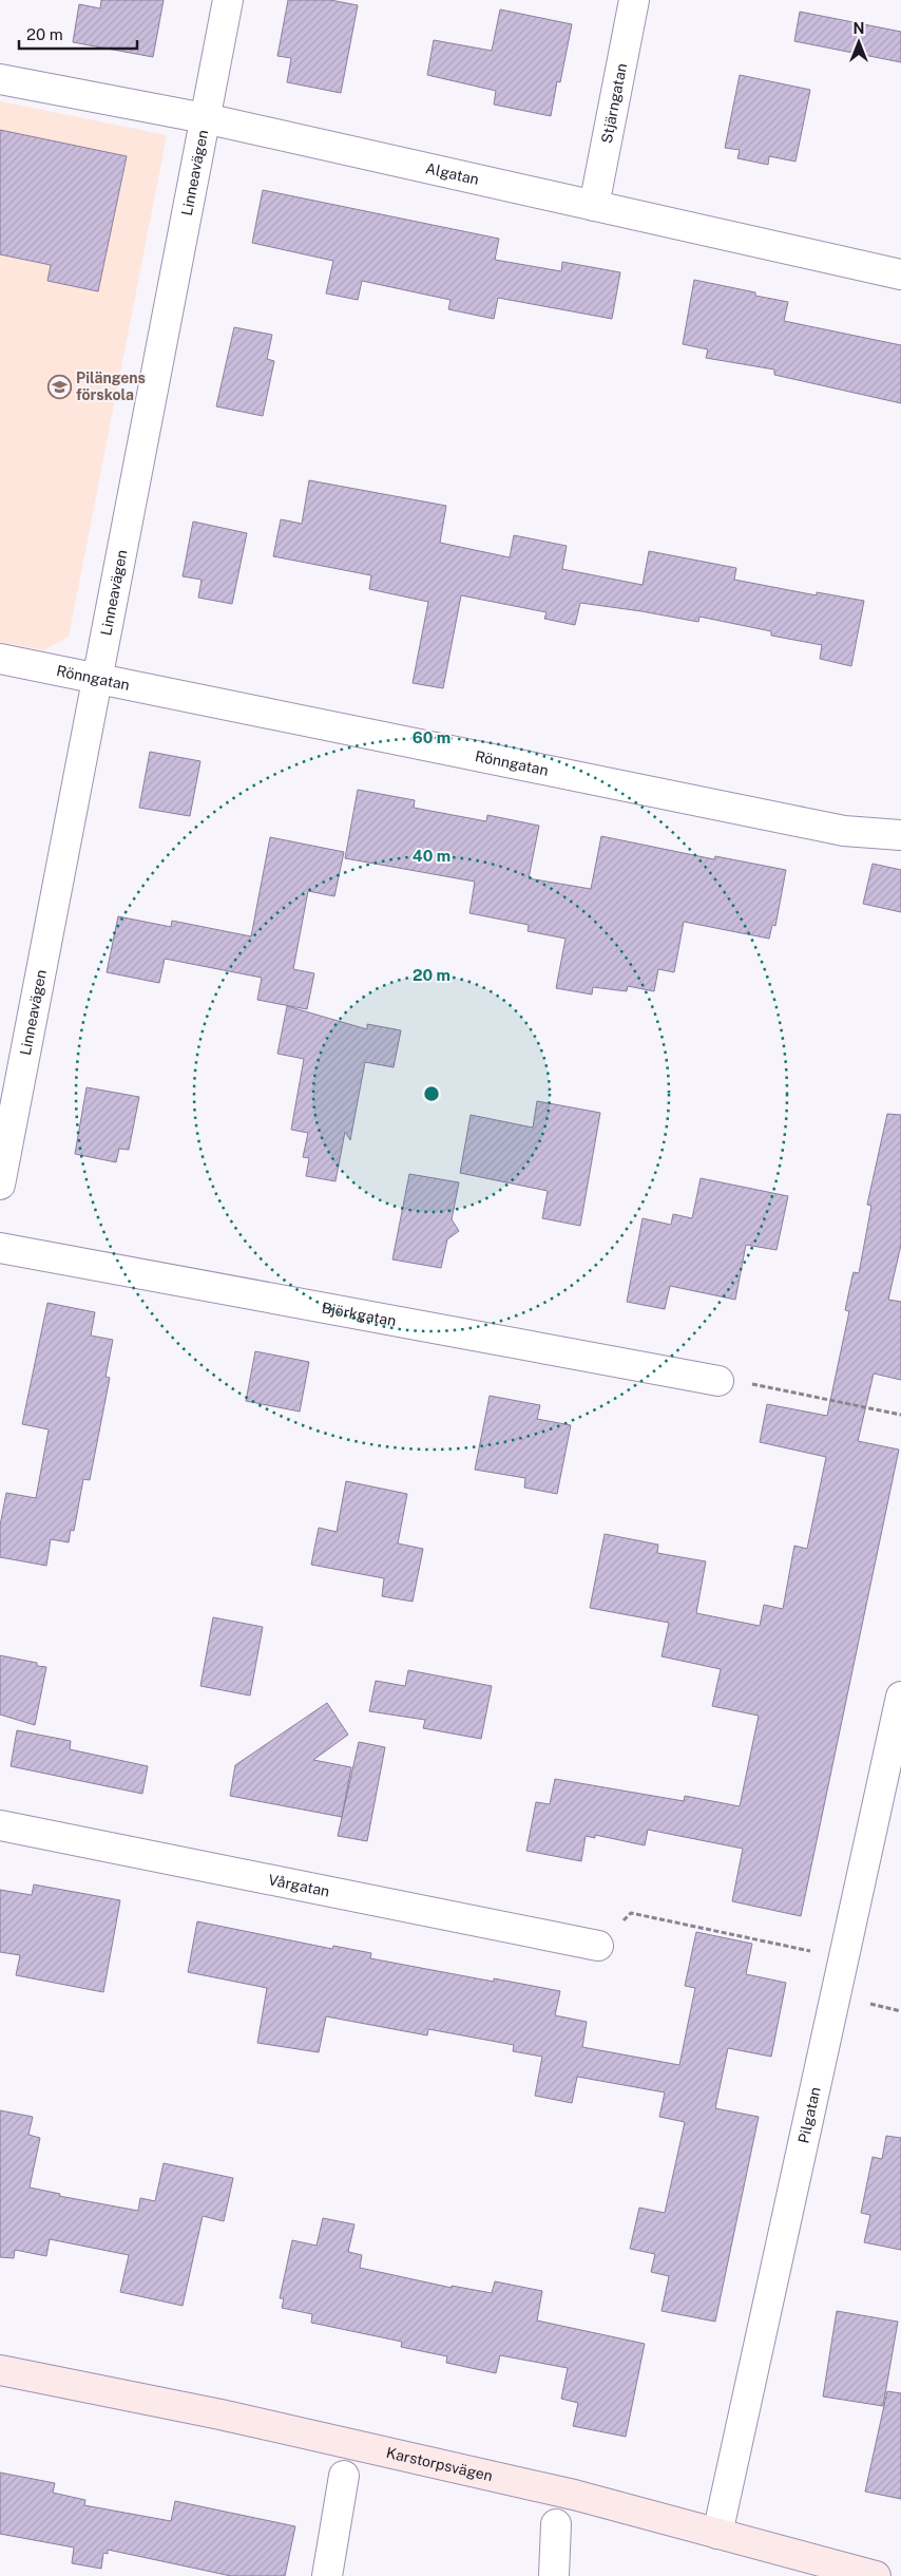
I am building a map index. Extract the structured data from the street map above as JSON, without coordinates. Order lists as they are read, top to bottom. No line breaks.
{"streets":{"street":["Stjärngatan","Linneavägen","Algatan","Rönngatan","Björkgatan","Vårgatan","Pilgatan","Karstorpsvägen"]},"crossings":[["Stjärngatan","Algatan"],["Linneavägen","Algatan"],["Linneavägen","Rönngatan"],["Pilgatan","Karstorpsvägen"]],"places":{"school or university":["Pilängens förskola"]},"scale_bar":"20 m","north":"top","rings":["60 m","40 m","20 m"]}
